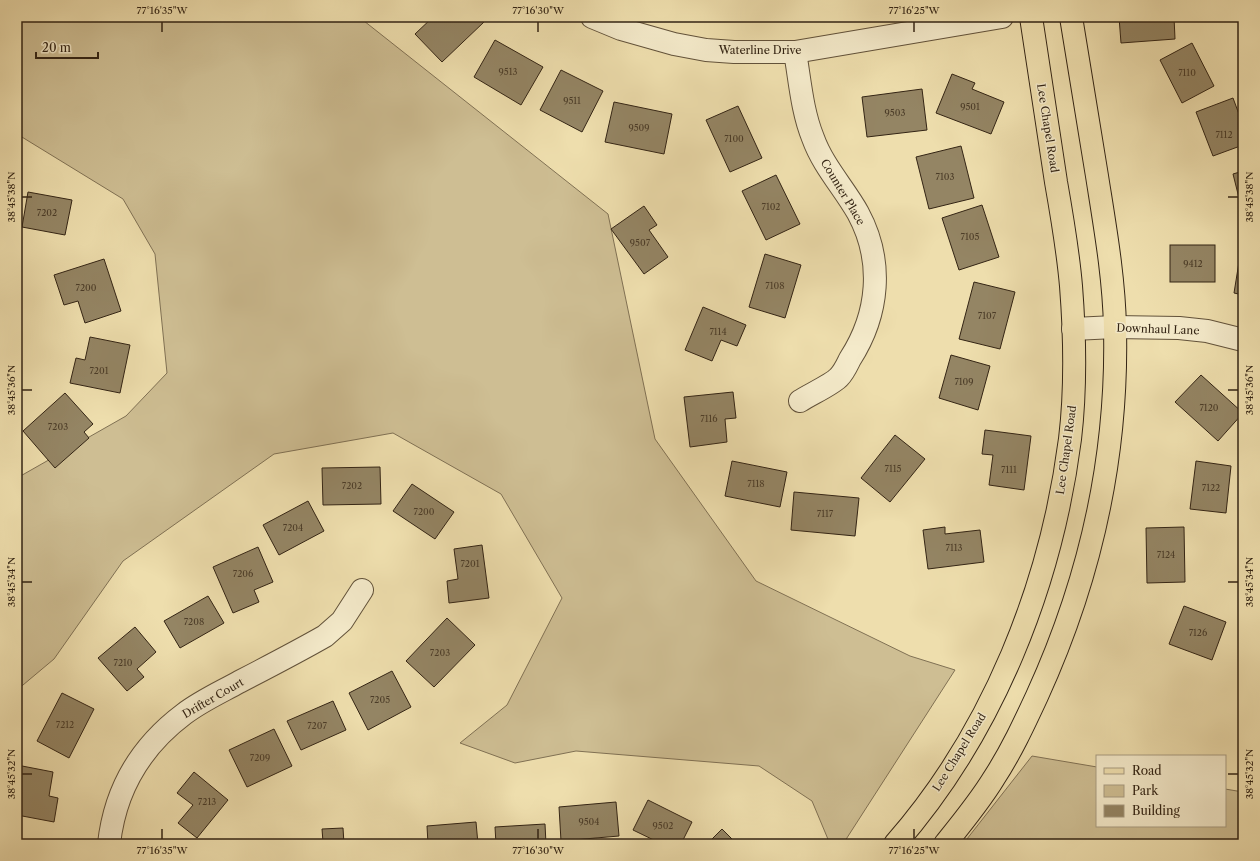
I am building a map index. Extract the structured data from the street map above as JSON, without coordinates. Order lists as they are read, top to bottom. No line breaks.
{"streets":{"main road":["Lee Chapel Road"],"street":["Waterline Drive","Counter Place","Downhaul Lane","Drifter Court"]},"crossings":[["Waterline Drive","Counter Place"],["Lee Chapel Road","Downhaul Lane"]],"house_numbers":["9513","7110","9511","9501","9503","9509","7112","7100","7103","7102","7202","7105","9507","9412","7108","7200","7107","7114","7201","7109","7120","7116","7203","7115","7111","7118","7202","7122","7200","7117","7204","7113","7124","7201","7206","7208","7126","7203","7210","7205","7212","7207","7209","7213","9504","9502"],"legend":["Road","Park","Building"],"scale_bar":"20 m","coordinates":["77°16'35\"W","77°16'30\"W","77°16'25\"W","38°45'38\"N","38°45'36\"N","38°45'34\"N","38°45'32\"N"]}
